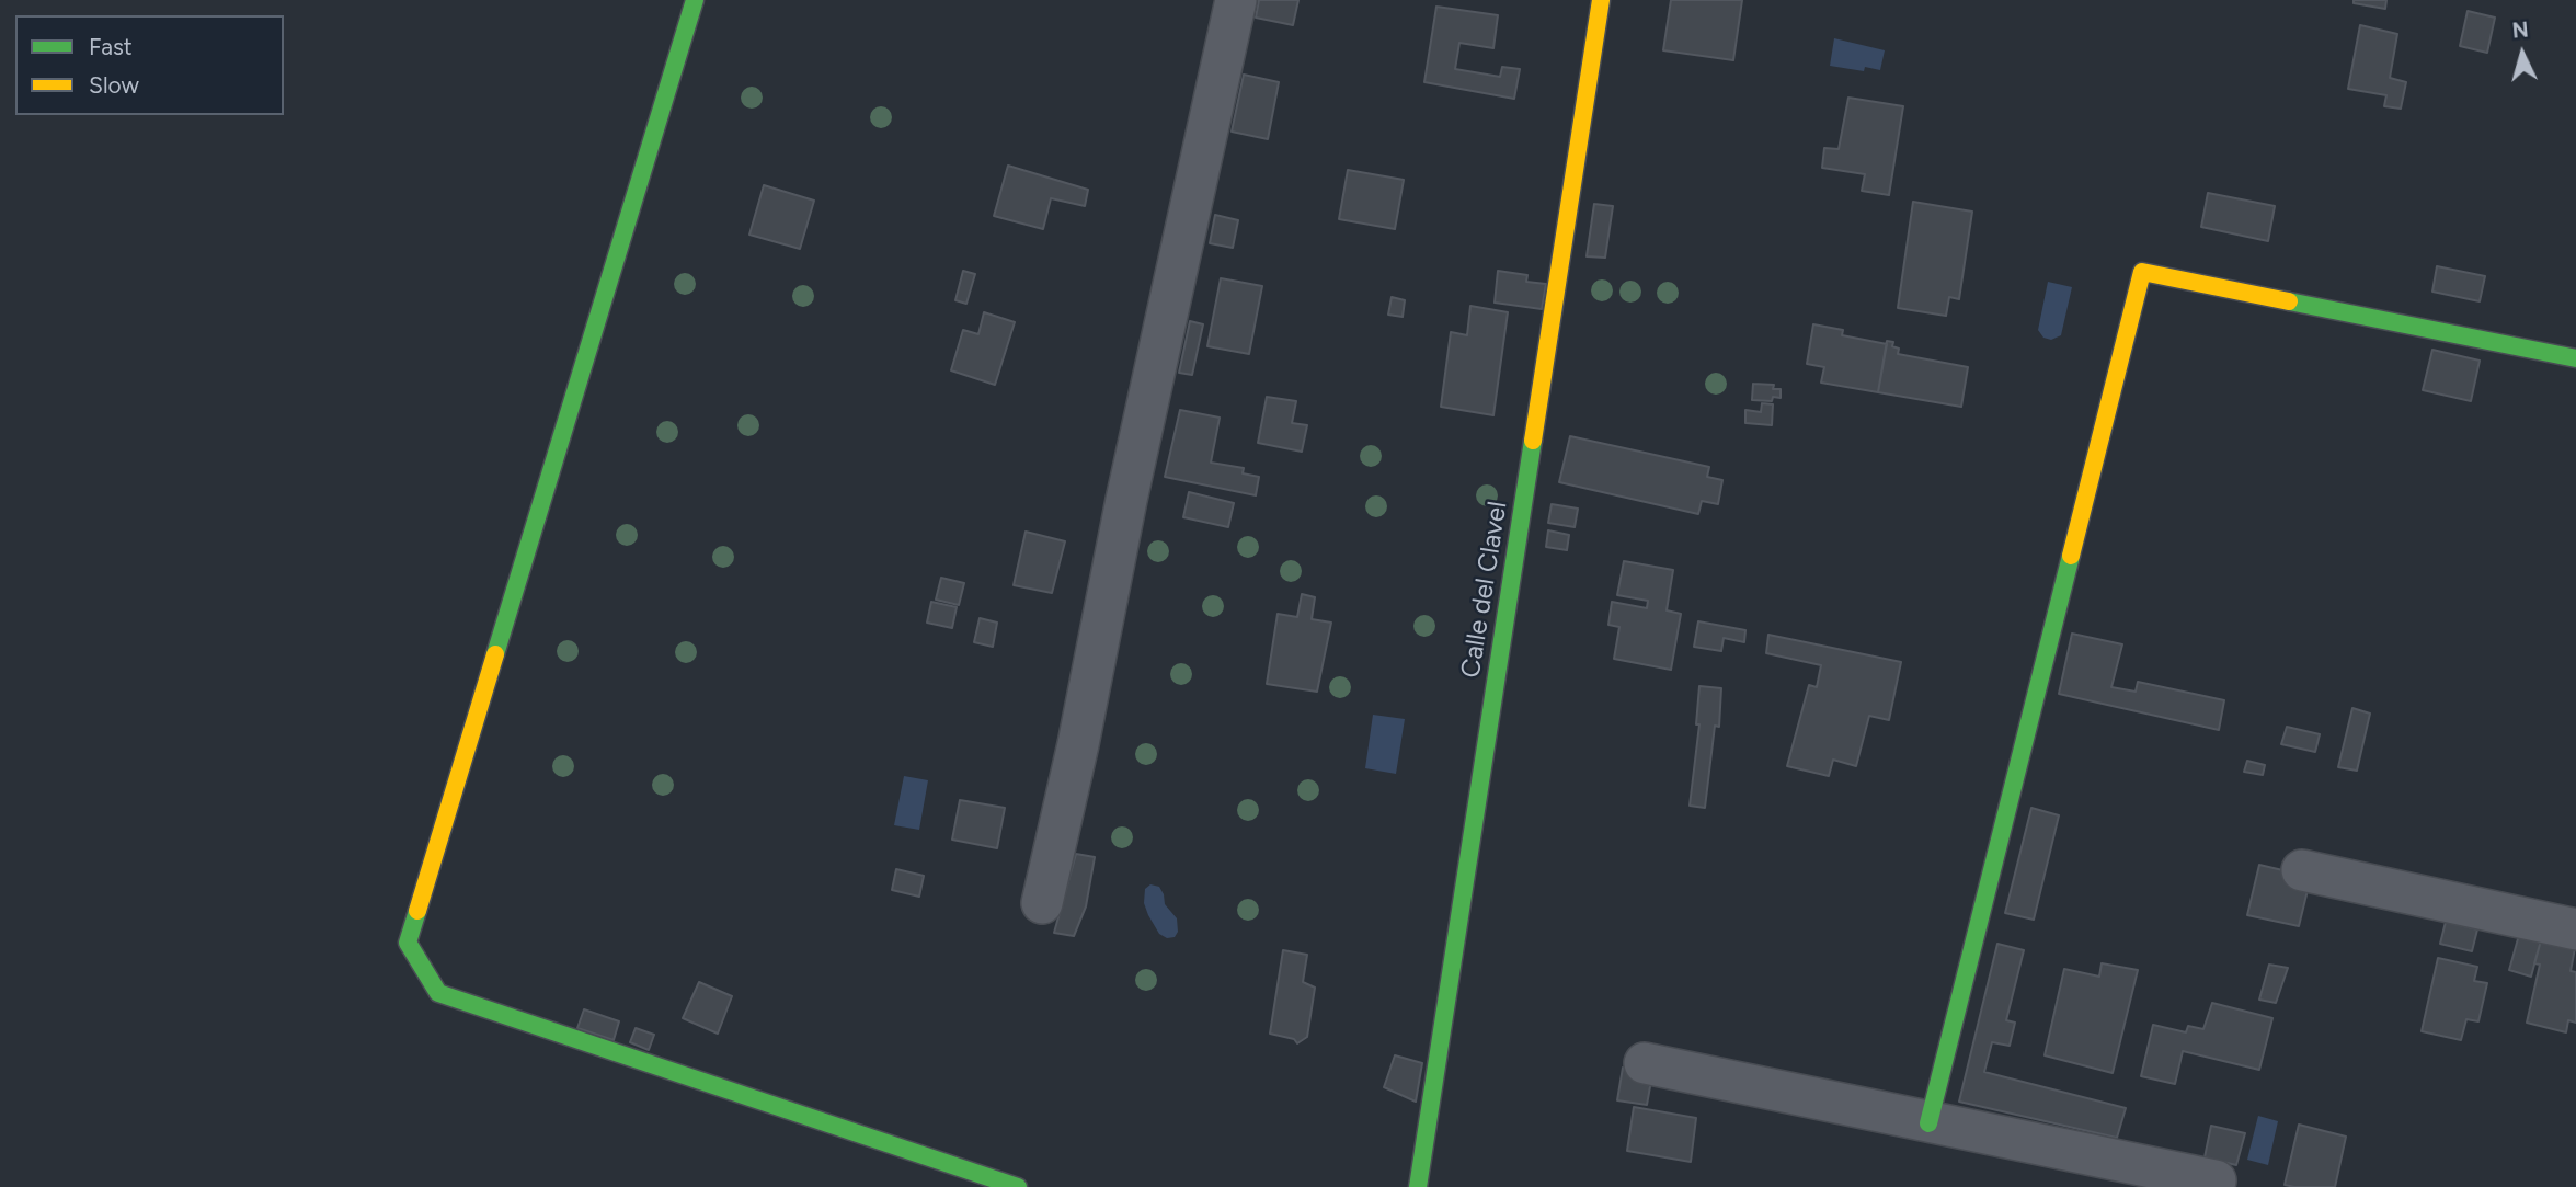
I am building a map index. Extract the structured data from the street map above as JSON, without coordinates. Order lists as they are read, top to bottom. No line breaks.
{"streets":{"street":["Calle del Clavel"]},"legend":["Fast","Slow"],"north":"top"}
